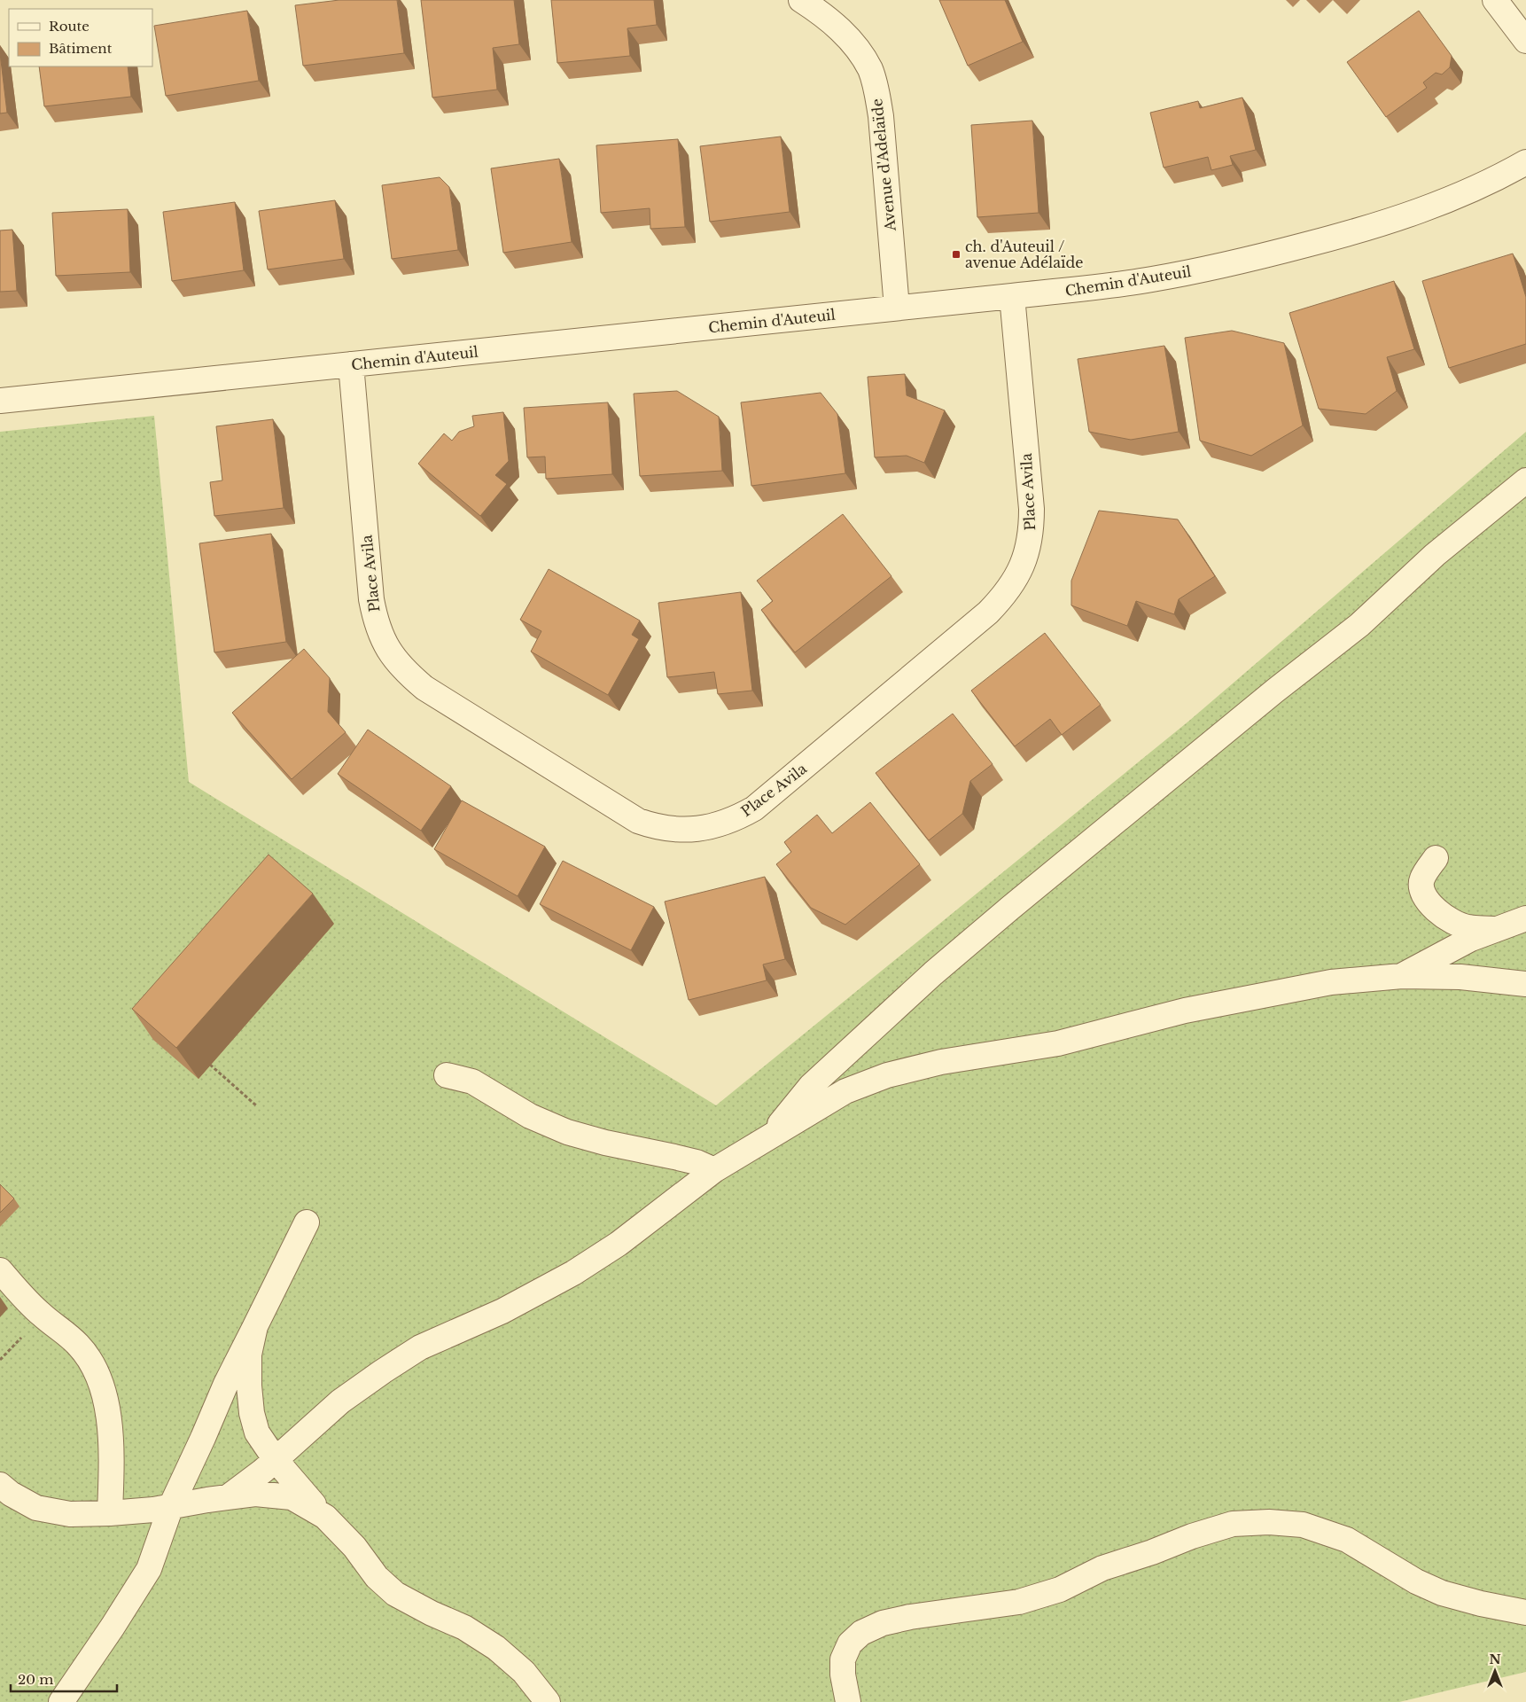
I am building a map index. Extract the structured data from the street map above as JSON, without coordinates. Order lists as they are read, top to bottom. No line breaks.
{"streets":{"street":["Avenue d'Adelaïde","Chemin d'Auteuil","Place Avila"]},"crossings":[["Avenue d'Adelaïde","Chemin d'Auteuil"],["Chemin d'Auteuil","Place Avila"]],"places":{"transit":["ch. d'Auteuil / avenue Adélaïde"]},"legend":["Route","Bâtiment"],"scale_bar":"20 m","north":"top"}
